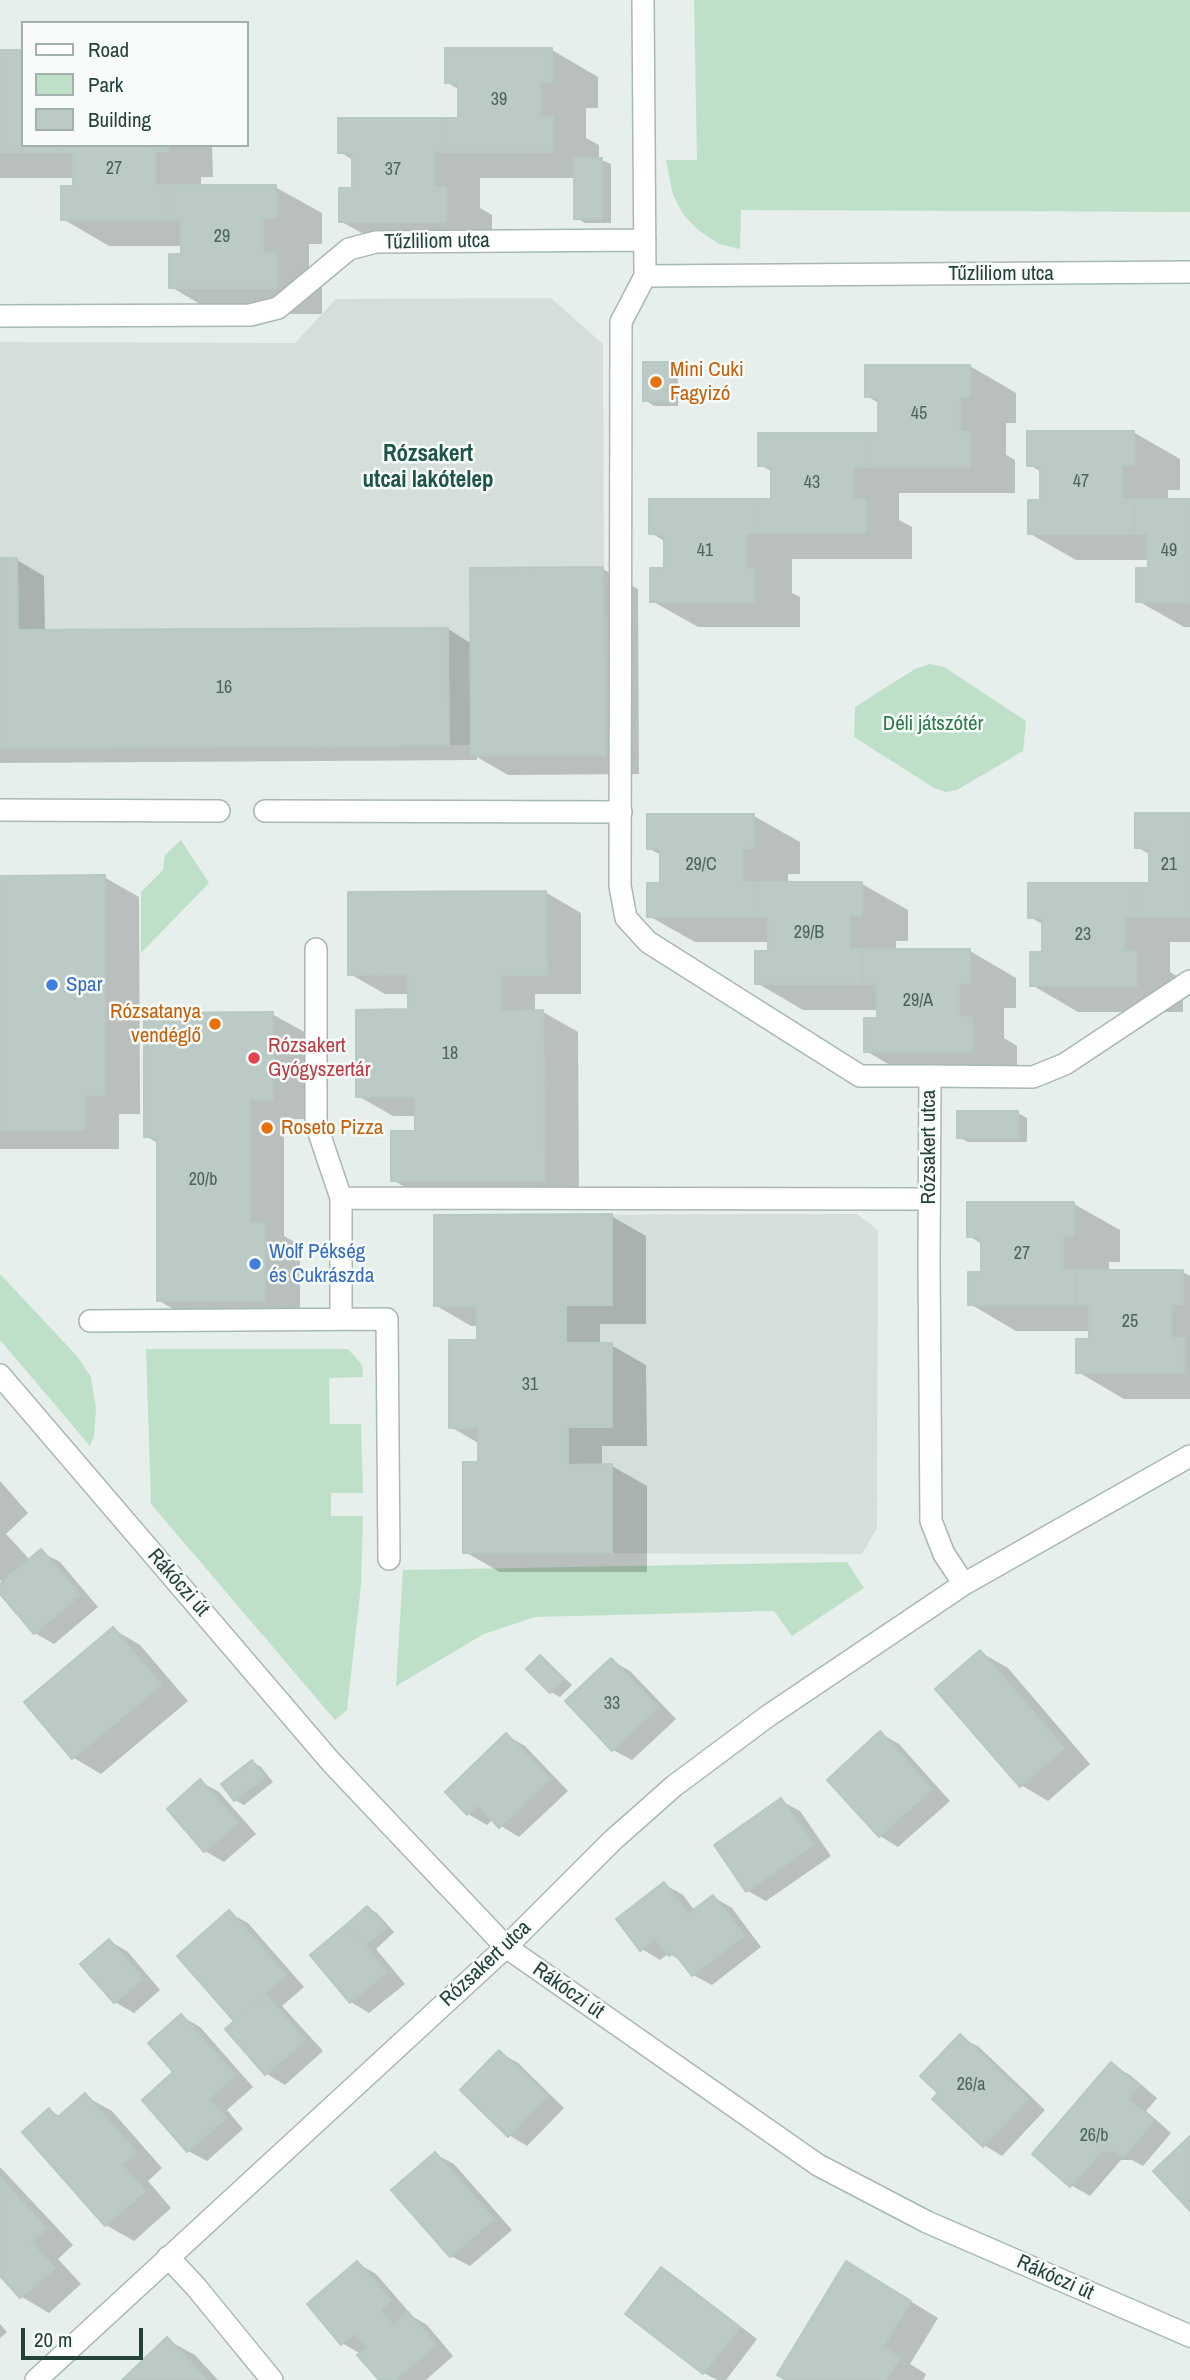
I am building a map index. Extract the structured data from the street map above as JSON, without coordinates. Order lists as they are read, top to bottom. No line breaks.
{"streets":{"street":["Tűzliliom utca","Rózsakert utca","Rákóczi út"]},"crossings":[["Rózsakert utca","Rákóczi út"]],"districts":["Rózsakert utcai lakótelep"],"parks":["Déli játszótér"],"places":["Mini Cuki Fagyizó","Spar","Rózsatanya vendéglő","Rózsakert Gyógyszertár","Roseto Pizza","Wolf Pékség és Cukrászda"],"house_numbers":["39","27","37","29","45","47","43","41","49","16","29/C","21","29/B","23","29/A","18","20/b","27","25","31","33","26/a","26/b"],"legend":["Road","Park","Building"],"scale_bar":"20 m"}
